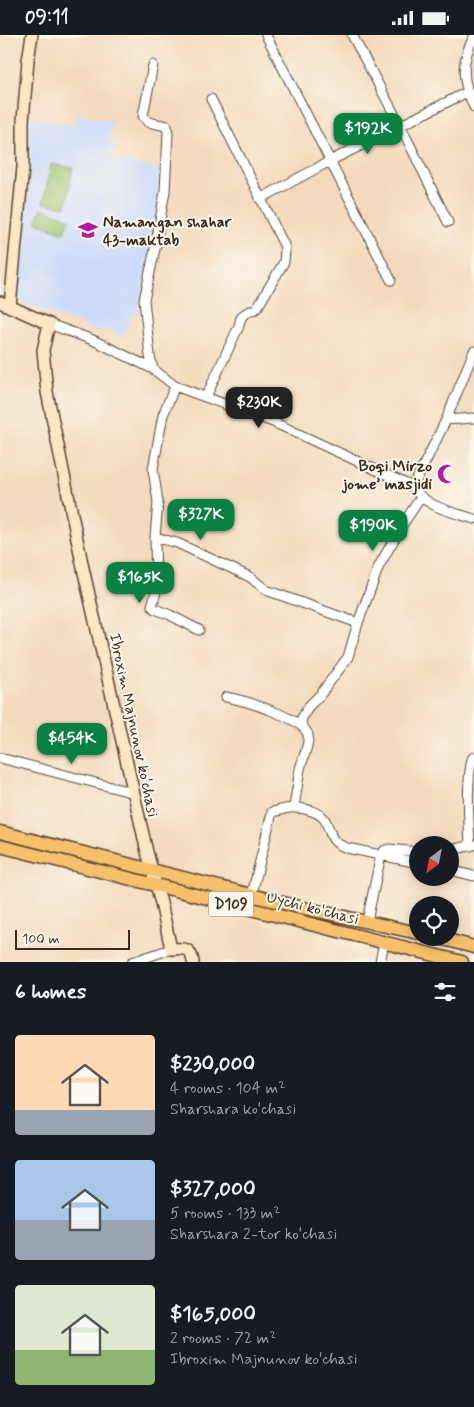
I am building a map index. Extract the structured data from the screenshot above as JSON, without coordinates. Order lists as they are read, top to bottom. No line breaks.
{"streets":{"main road":["D109","Uychi ko'chasi"],"street":["Ibroxim Majnunov koʻchasi"]},"crossings":[["Ibroxim Majnunov koʻchasi","Uychi ko'chasi"]],"places":{"school or university":["Namangan shahar 43-maktab"],"mosque":["Boqi Mirzo jome’ masjidi"]},"scale_bar":"100 m","north":"bottom left","page":{"status":"09:11","price":["$192K","$230K","$327K","$190K","$165K","$454K"],"scale":"100 m","heading":"6 homes","list":[{"name":"$230,000","note":"4 rooms · 104 m² · Sharshara koʻchasi"},{"name":"$327,000","note":"5 rooms · 133 m² · Sharshara 2-tor koʻchasi"},{"name":"$165,000","note":"2 rooms · 72 m² · Ibroxim Majnunov koʻchasi"}]}}
